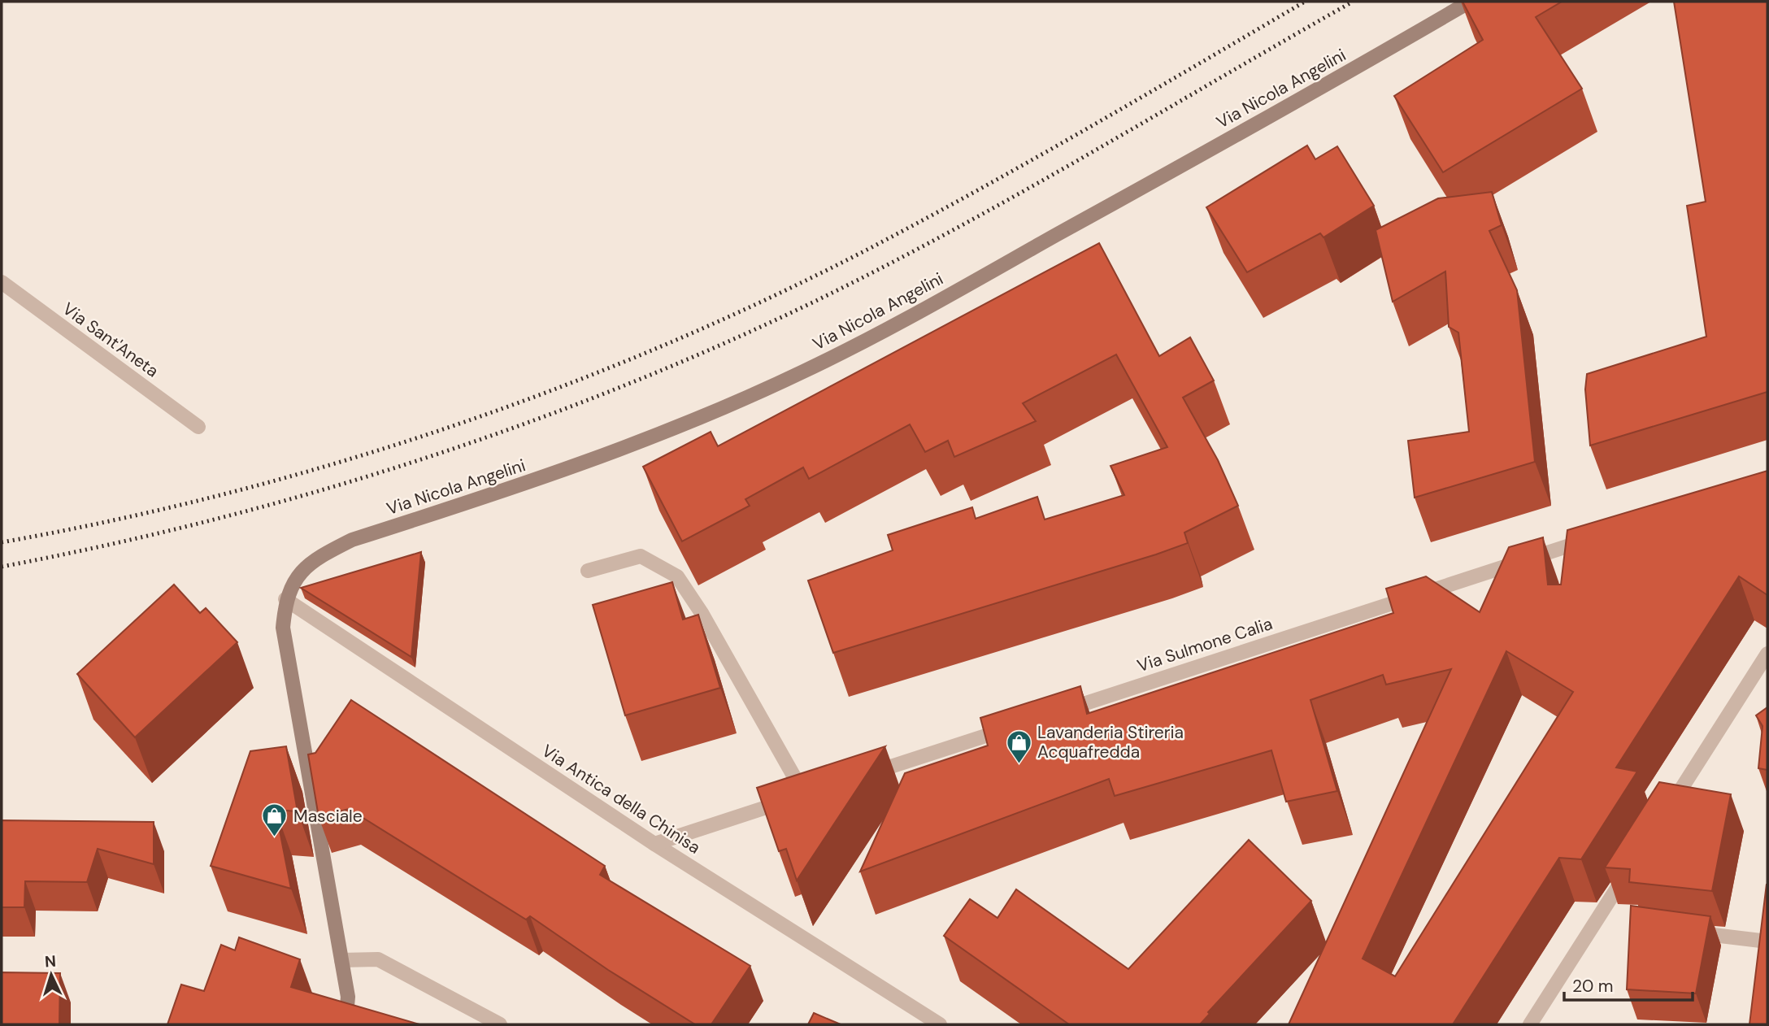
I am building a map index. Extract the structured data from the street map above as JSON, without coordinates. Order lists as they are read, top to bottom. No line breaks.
{"streets":{"street":["Via Nicola Angelini","Via Sant'Aneta","Via Sulmone Calia","Via Antica della Chinisa"]},"crossings":[["Via Nicola Angelini","Via Antica della Chinisa"]],"places":{"shop":["Lavanderia Stireria Acquafredda","Masciale"]},"scale_bar":"20 m","north":"top"}
